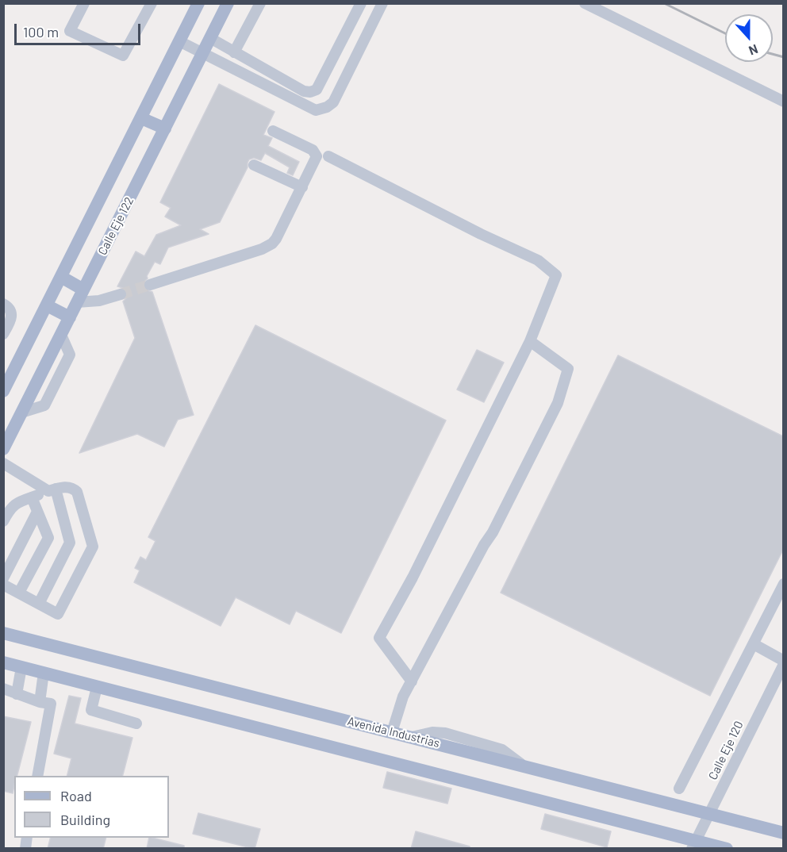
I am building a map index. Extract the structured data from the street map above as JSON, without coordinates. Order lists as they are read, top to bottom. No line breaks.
{"streets":{"main road":["Calle Eje 122","Avenida Industrias"],"street":["Calle Eje 120"]},"crossings":[["Avenida Industrias","Calle Eje 120"]],"legend":["Road","Building"],"scale_bar":"100 m","north":"bottom"}
